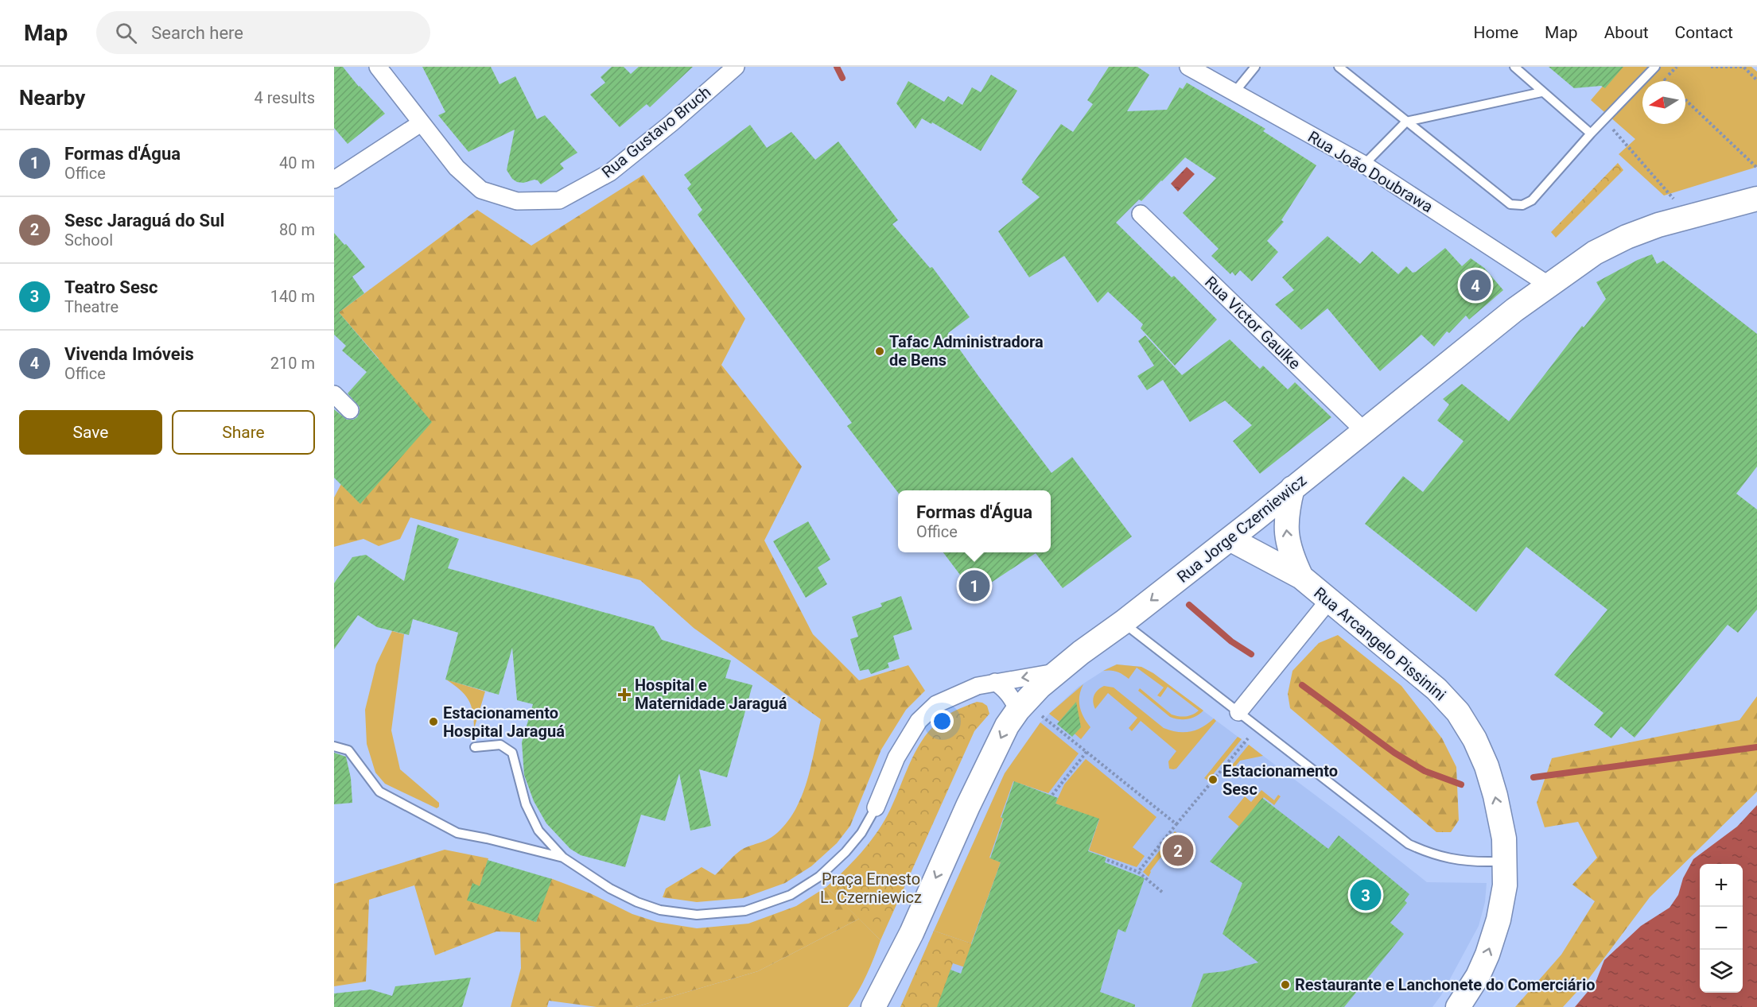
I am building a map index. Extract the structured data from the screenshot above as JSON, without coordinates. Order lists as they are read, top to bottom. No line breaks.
{"streets":{"main road":["Rua Jorge Czerniewicz","Rua Arcangelo Pissinini"],"street":["Rua Gustavo Bruch","Rua João Doubrawa","Rua Victor Gaulke"]},"crossings":[["Rua João Doubrawa","Rua Jorge Czerniewicz"],["Rua Victor Gaulke","Rua Jorge Czerniewicz"],["Rua Jorge Czerniewicz","Rua Arcangelo Pissinini"]],"one_way":["Rua Jorge Czerniewicz","Rua Arcangelo Pissinini"],"parks":["Praça Ernesto L. Czerniewicz"],"places":{"other":["Tafac Administradora de Bens","Estacionamento Hospital Jaraguá","Estacionamento Sesc","Restaurante e Lanchonete do Comerciário"],"health":["Hospital e Maternidade Jaraguá"]},"north":"left","page":{"header":"Map","search":"Search here","nav":["Home","Map","About","Contact"],"heading":["Nearby","4 results"],"list":[{"mark":"1","name":"Formas d'Água","note":"Office","value":"40 m"},{"mark":"2","name":"Sesc Jaraguá do Sul","note":"School","value":"80 m"},{"mark":"3","name":"Teatro Sesc","note":"Theatre","value":"140 m"},{"mark":"4","name":"Vivenda Imóveis","note":"Office","value":"210 m"}],"pins":["4","1","2","3"],"buttons":["Save","Share"],"popup":["Formas d'Água","Office"],"map_buttons":["+","−"]}}
